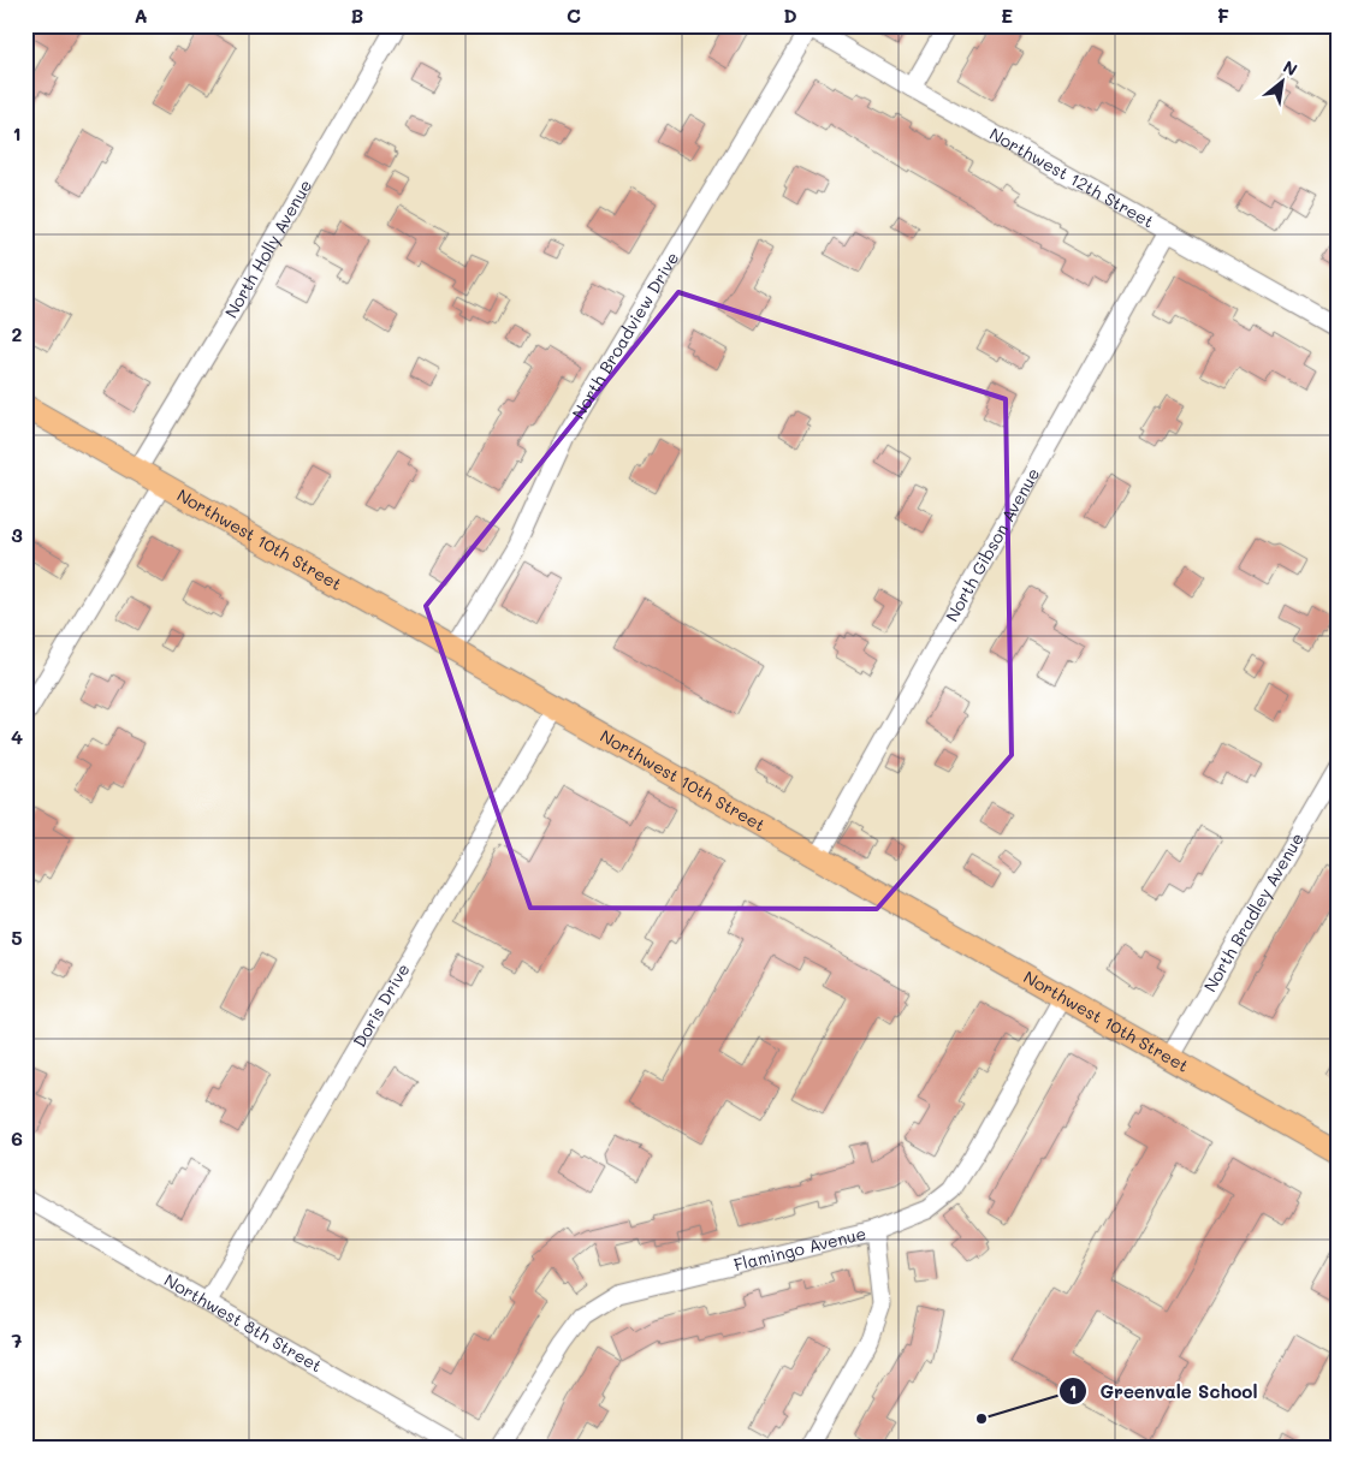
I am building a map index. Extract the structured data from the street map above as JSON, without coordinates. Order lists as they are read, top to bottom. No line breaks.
{"streets":{"main road":["Northwest 10th Street"],"street":["Northwest 12th Street","North Holly Avenue","North Broadview Drive","North Gibson Avenue","North Bradley Avenue","Doris Drive","Flamingo Avenue","Northwest 8th Street"]},"crossings":[["Northwest 12th Street","North Broadview Drive"],["Northwest 12th Street","North Gibson Avenue"],["North Holly Avenue","Northwest 10th Street"],["North Broadview Drive","Northwest 10th Street"],["Northwest 10th Street","North Gibson Avenue"],["Northwest 10th Street","North Bradley Avenue"],["Northwest 10th Street","Doris Drive"],["Northwest 10th Street","Flamingo Avenue"],["Doris Drive","Northwest 8th Street"]],"places":["Greenvale School"],"north":"top right","grid":{"columns":["A","B","C","D","E","F"],"rows":["1","2","3","4","5","6","7"]}}
